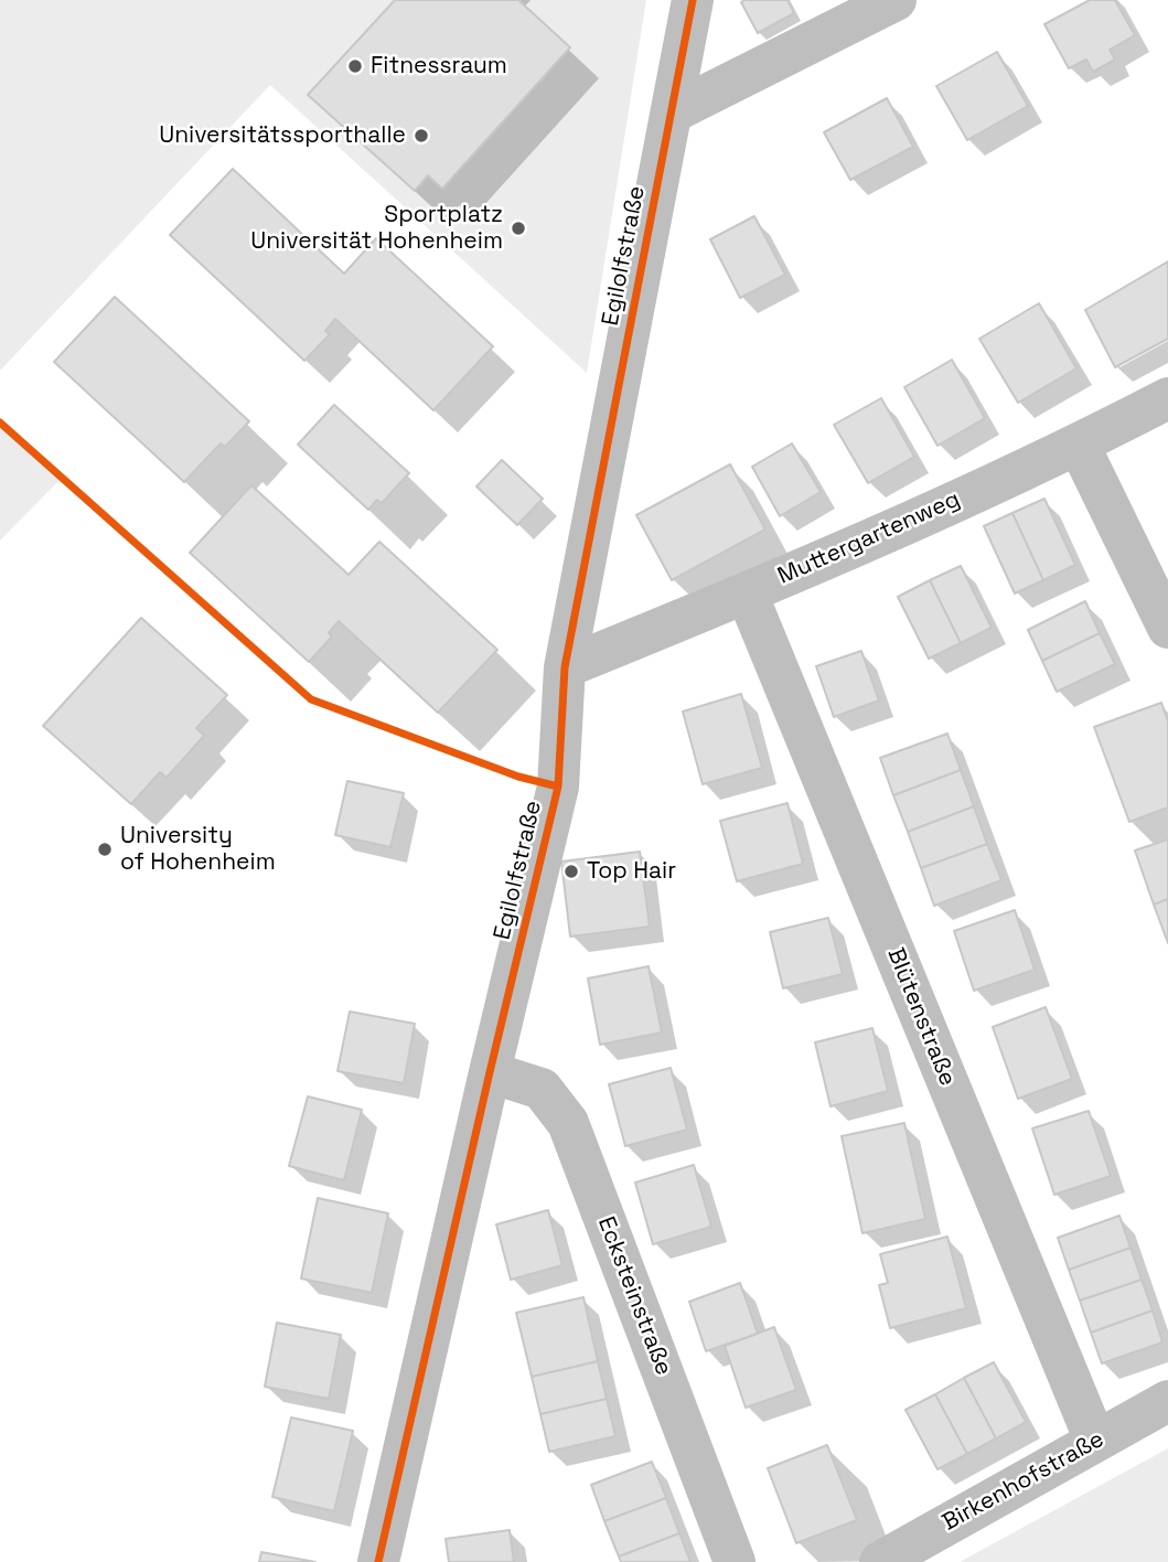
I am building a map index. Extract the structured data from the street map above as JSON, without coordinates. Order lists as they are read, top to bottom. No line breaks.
{"streets":{"street":["Egilolfstraße","Muttergartenweg","Blütenstraße","Ecksteinstraße","Birkenhofstraße"]},"crossings":[["Egilolfstraße","Muttergartenweg"],["Egilolfstraße","Ecksteinstraße"],["Muttergartenweg","Blütenstraße"],["Blütenstraße","Birkenhofstraße"]],"places":["Fitnessraum","Universitätssporthalle","Sportplatz Universität Hohenheim","University of Hohenheim","Top Hair"]}
